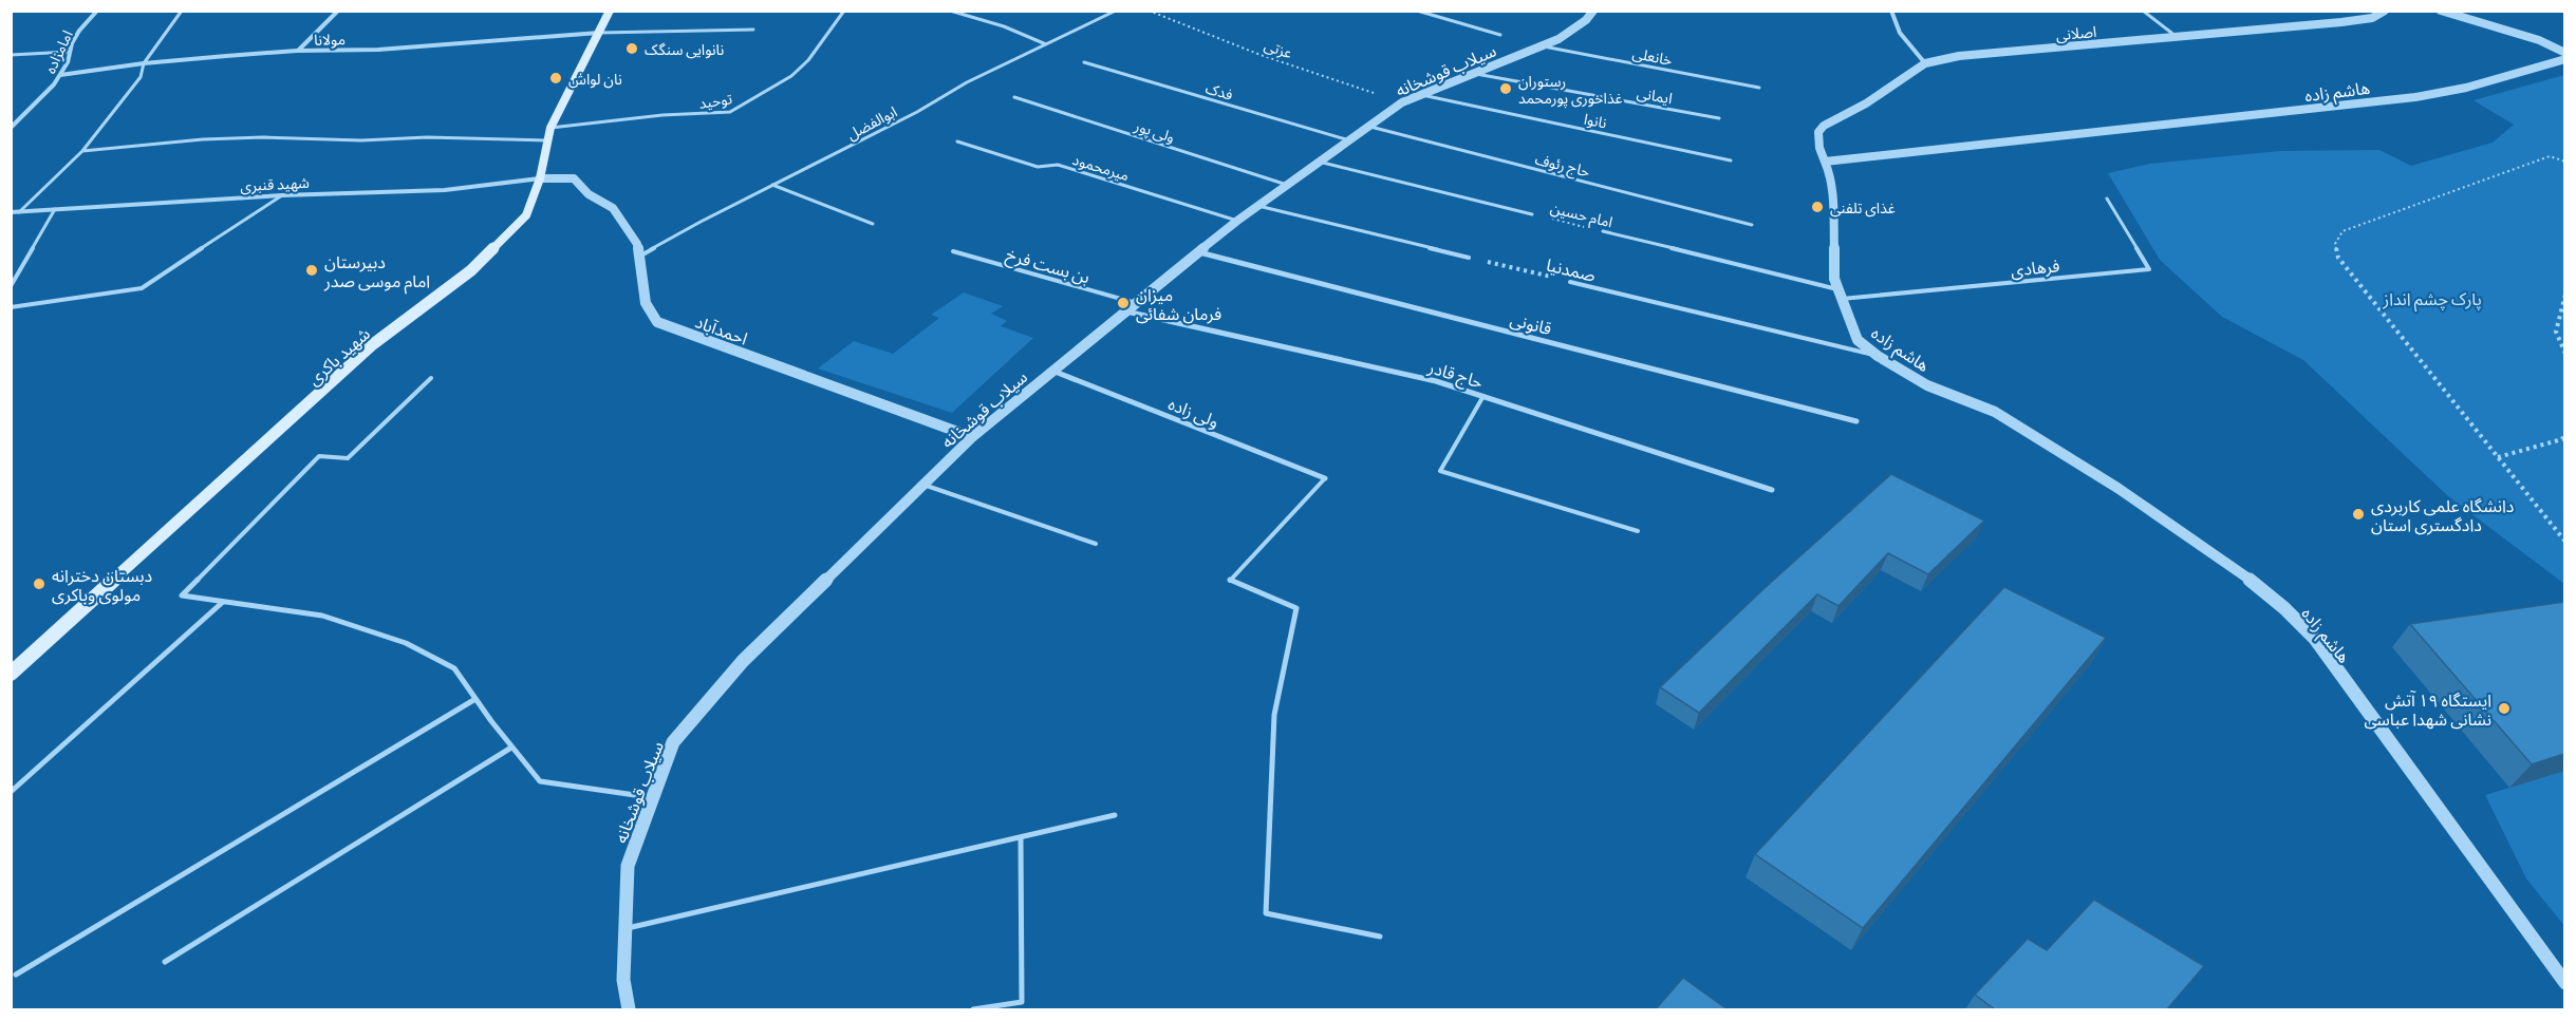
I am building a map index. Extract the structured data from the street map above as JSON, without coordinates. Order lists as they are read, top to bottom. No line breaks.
{"streets":{"main road":["شهید باکری"],"street":["اصلانی","مولانا","امامزاده","سیلاب قوشخانه","هاشم زاده","شهید قنبری","قانونی","احمدآباد","حاج قادر","ولی زاده"],"lane":["خانعلی","فدک","ایمانی","توحید","نانوا","ابوالفضل","ولی پور","حاج رئوف","میرمحمود","امام حسین","بن بست فرخ","فرهادی","صمدنیا"],"path":["عزتی"]},"crossings":[["اصلانی","هاشم زاده"],["مولانا","امامزاده"],["مولانا","شهید باکری"],["عزتی","سیلاب قوشخانه"],["خانعلی","سیلاب قوشخانه"],["سیلاب قوشخانه","فدک"],["سیلاب قوشخانه","ایمانی"],["سیلاب قوشخانه","نانوا"],["سیلاب قوشخانه","ولی پور"],["سیلاب قوشخانه","حاج رئوف"],["سیلاب قوشخانه","میرمحمود"],["سیلاب قوشخانه","امام حسین"],["سیلاب قوشخانه","بن بست فرخ"],["سیلاب قوشخانه","قانونی"],["سیلاب قوشخانه","احمدآباد"],["سیلاب قوشخانه","حاج قادر"],["سیلاب قوشخانه","ولی زاده"],["هاشم زاده","امام حسین"],["هاشم زاده","فرهادی"],["هاشم زاده","صمدنیا"],["توحید","شهید باکری"],["ابوالفضل","احمدآباد"],["شهید قنبری","احمدآباد"],["شهید قنبری","شهید باکری"],["امام حسین","فرهادی"],["احمدآباد","شهید باکری"]],"parks":["پارک چشم انداز"],"places":["نانوایی سنگک","نان لواش","رستوران غذاخوری پورمحمد","غذای تلفنی","دبیرستان امام موسی صدر","میزان فرمان شفائی","دانشگاه علمی کاربردی دادگستری استان","دبستان دخترانه مولوی وباکری","ایستگاه ۱۹ آتش نشانی شهدا عباسی"]}
